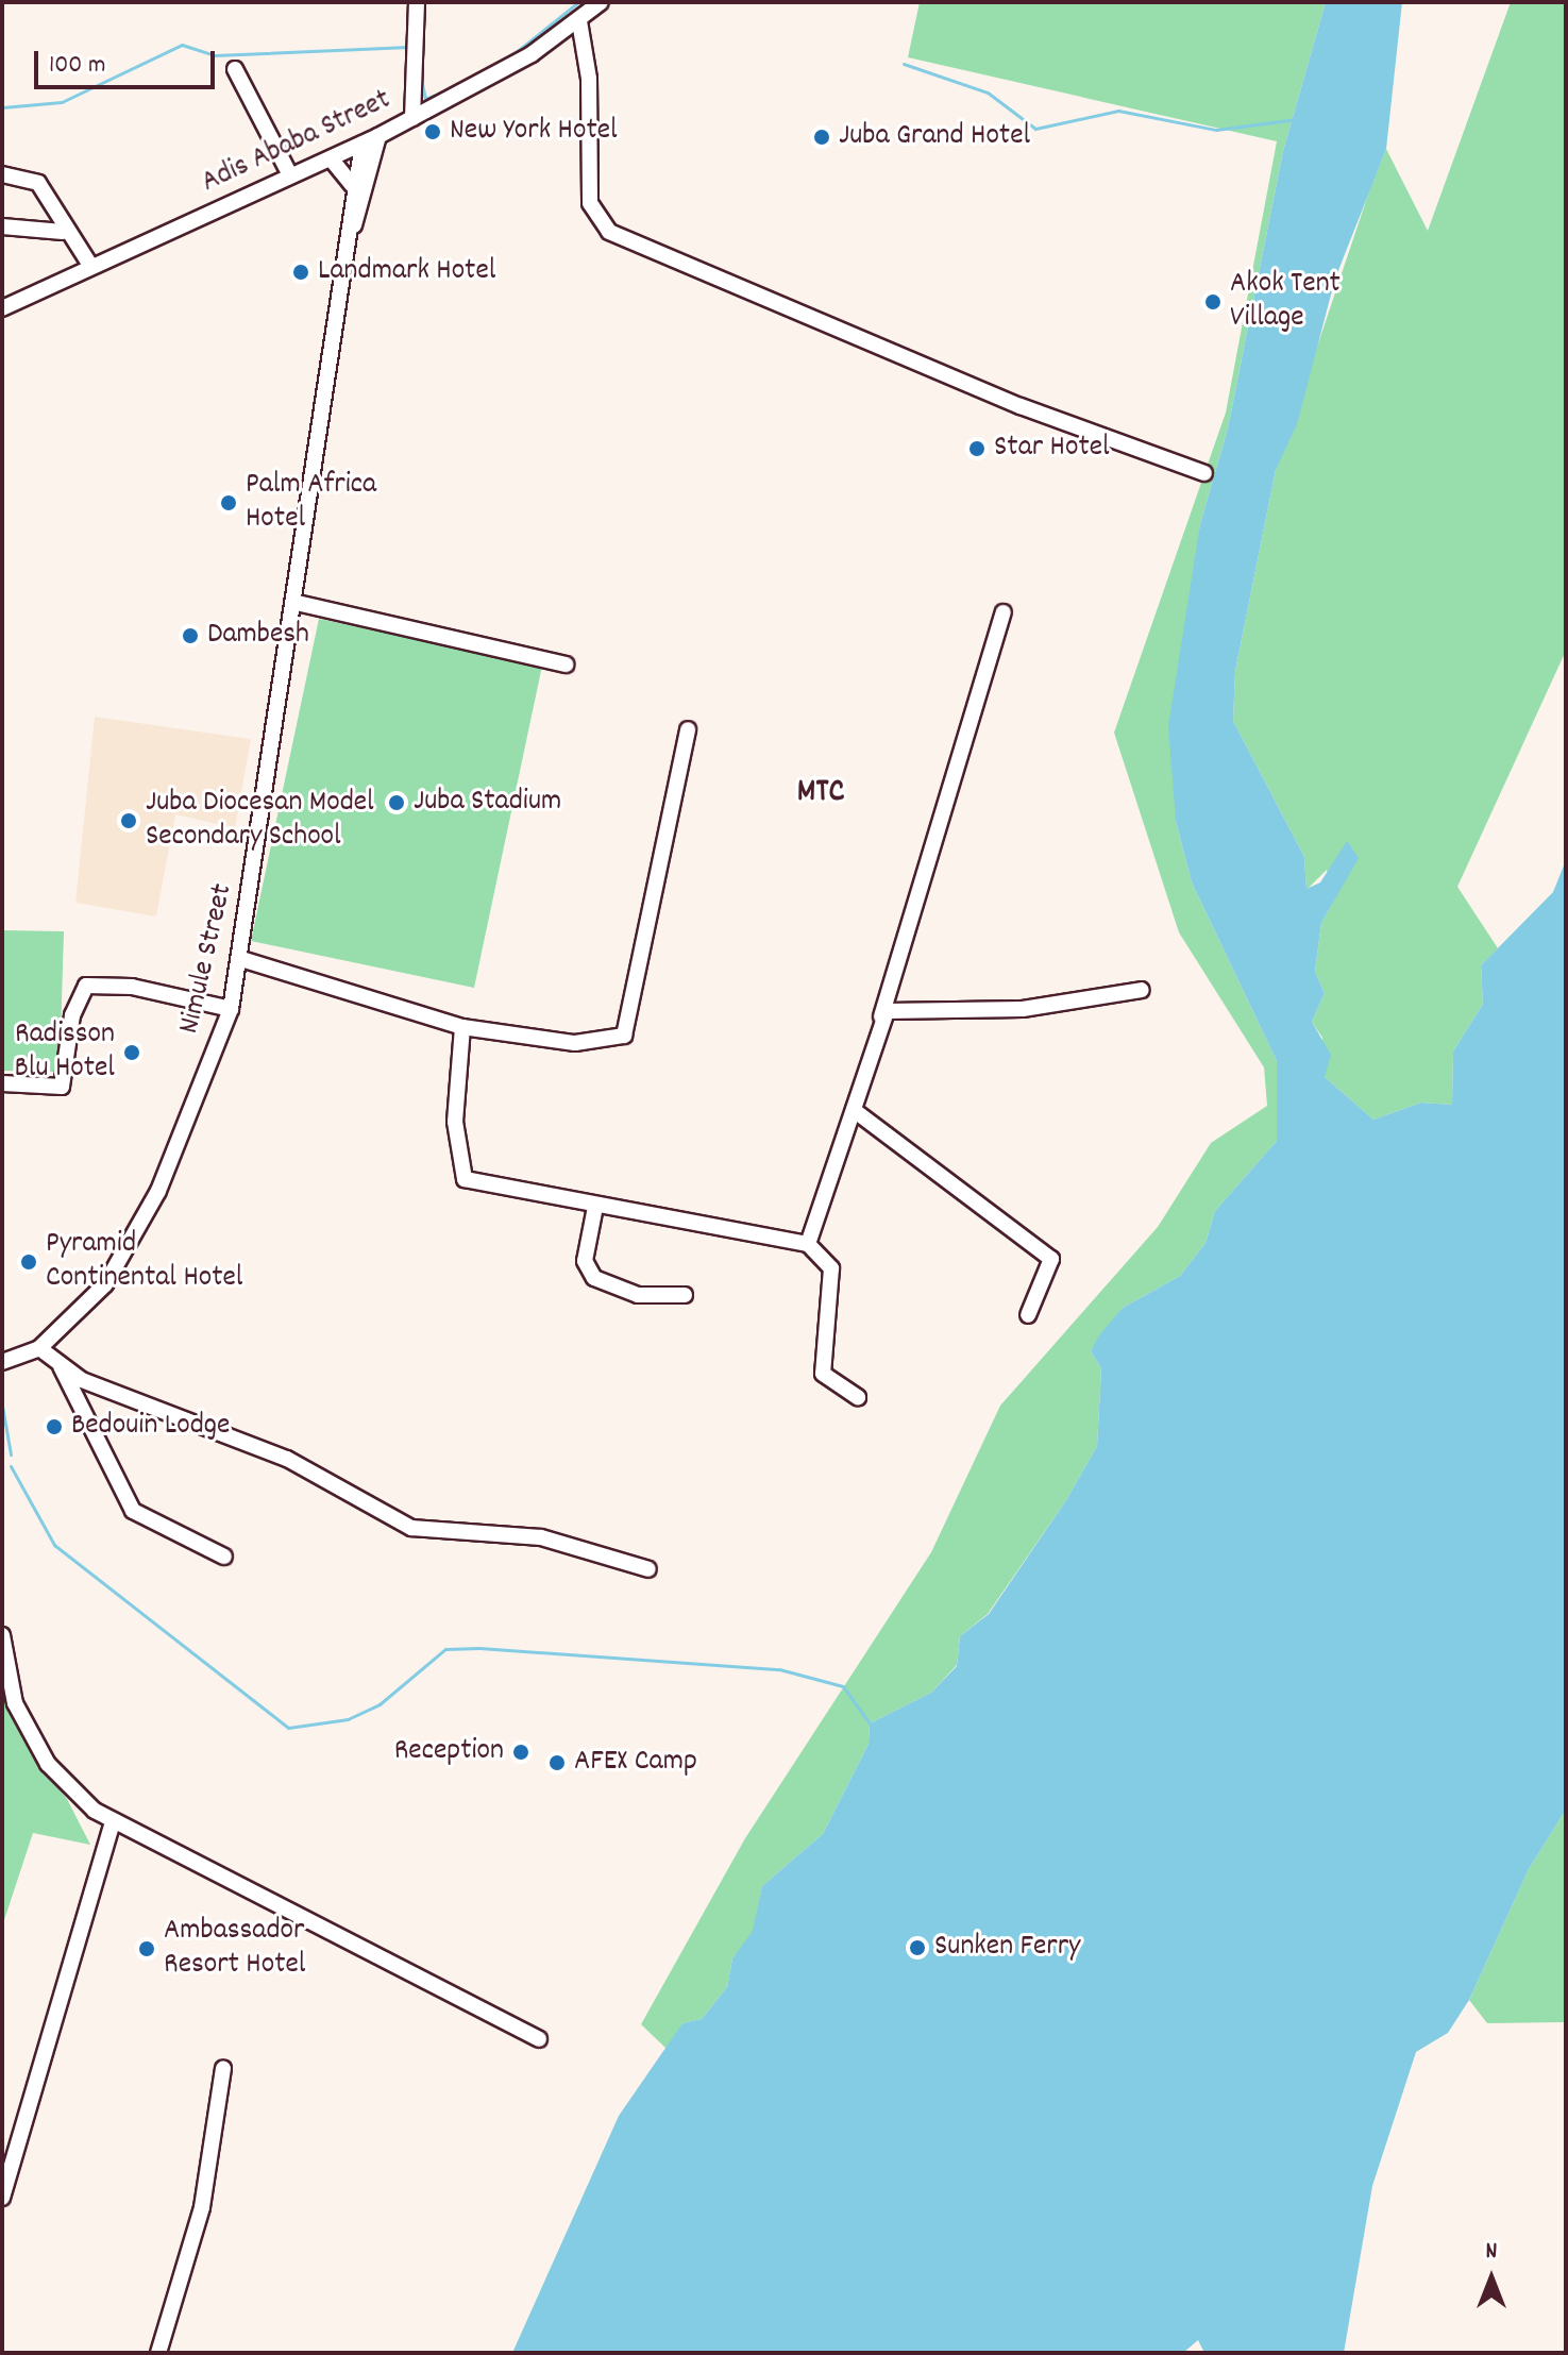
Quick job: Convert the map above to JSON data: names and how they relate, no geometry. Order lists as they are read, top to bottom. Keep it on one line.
{"streets":{"street":["Adis Ababa Street","Nimule Street"]},"crossings":[["Adis Ababa Street","Nimule Street"]],"districts":["MTC"],"places":["New York Hotel","Juba Grand Hotel","Landmark Hotel","Akok Tent Village","Star Hotel","Palm Africa Hotel","Dambesh","Juba Stadium","Juba Diocesan Model Secondary School","Radisson Blu Hotel","Pyramid Continental Hotel","Bedouin Lodge","Reception","AFEX Camp","Sunken Ferry","Ambassador Resort Hotel"],"scale_bar":"100 m","north":"top"}
